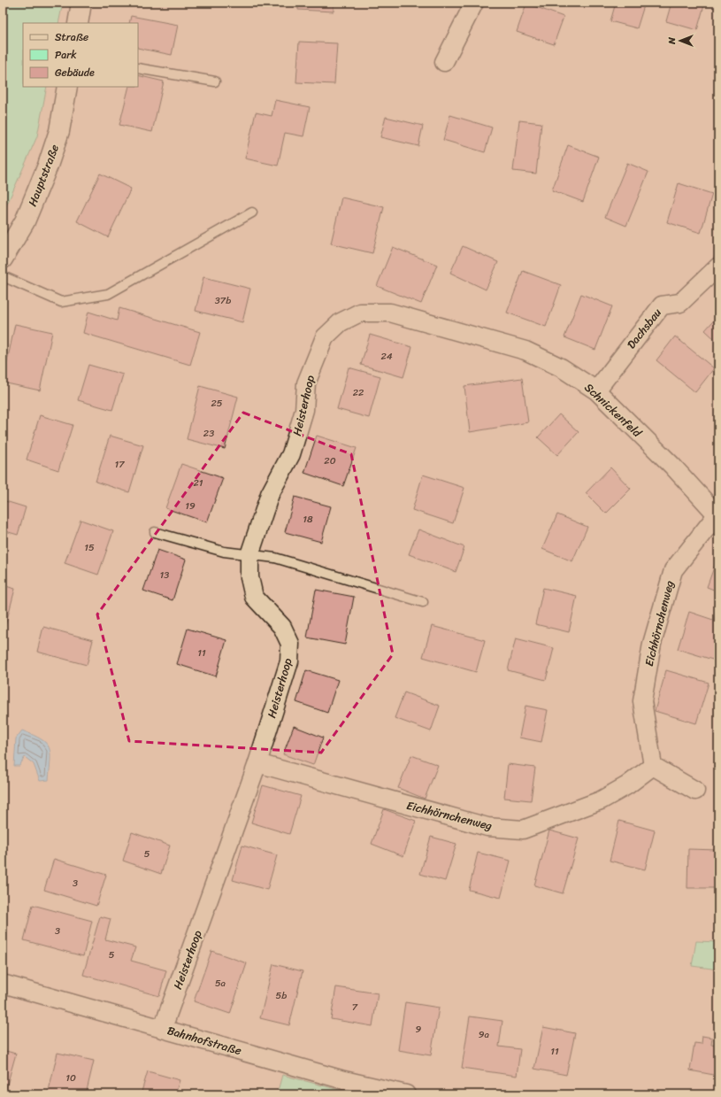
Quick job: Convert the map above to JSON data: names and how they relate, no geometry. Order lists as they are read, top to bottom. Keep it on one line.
{"streets":{"main road":["Hauptstraße"],"street":["Dachsbau","Heisterhoop","Schnickenfeld","Eichhörnchenweg","Bahnhofstraße"]},"crossings":[["Dachsbau","Schnickenfeld"],["Heisterhoop","Schnickenfeld"],["Heisterhoop","Eichhörnchenweg"],["Heisterhoop","Bahnhofstraße"],["Schnickenfeld","Eichhörnchenweg"]],"house_numbers":["37b","24","22","25","23","20","17","21","19","18","15","13","11","5","3","3","5","5a","5b","7","9","9a","11","10"],"legend":["Straße","Park","Gebäude"],"north":"left"}
